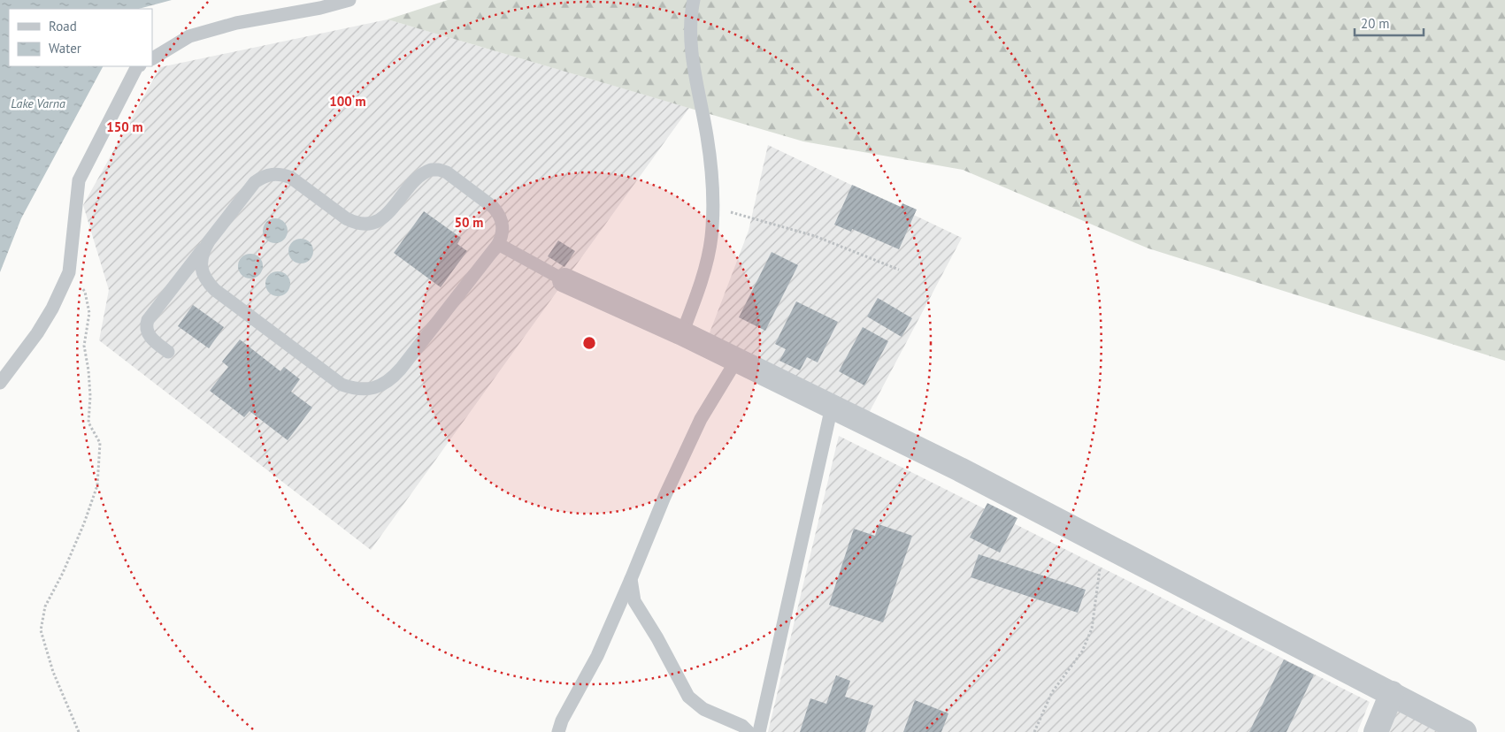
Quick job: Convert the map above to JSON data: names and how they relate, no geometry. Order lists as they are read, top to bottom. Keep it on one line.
{"water":["Lake Varna"],"legend":["Road","Water"],"scale_bar":"20 m","rings":["100 m","150 m","50 m"]}
